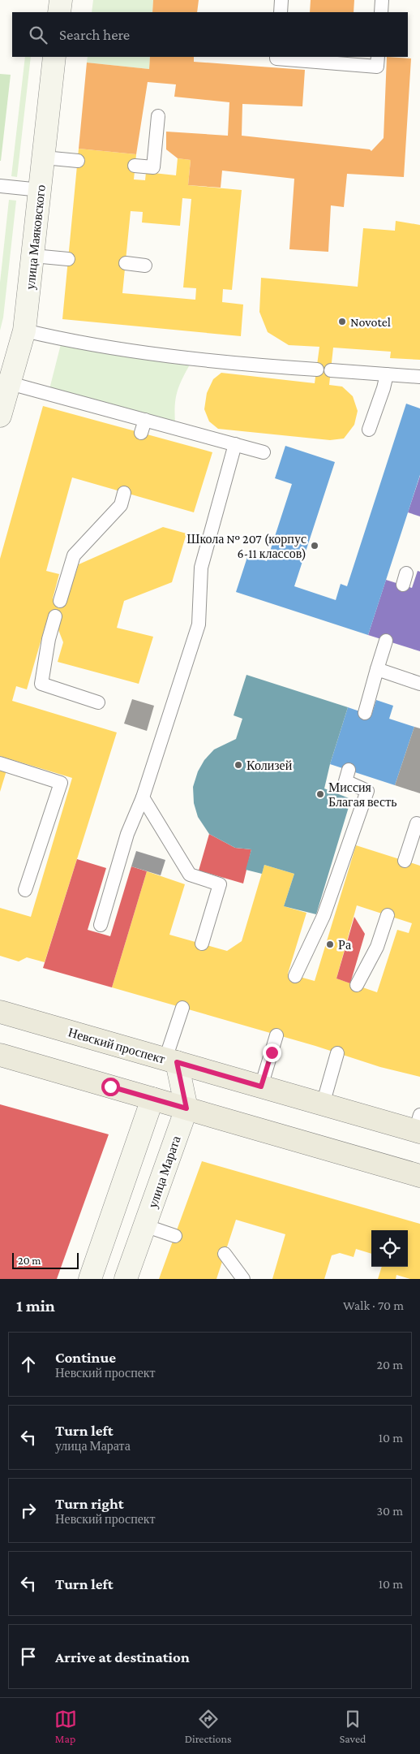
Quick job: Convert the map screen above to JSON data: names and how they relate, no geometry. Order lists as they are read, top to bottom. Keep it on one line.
{"streets":{"main road":["Невский проспект"],"street":["улица Маяковского","улица Марата"]},"places":["Novotel","Школа № 207 (корпус 6-11 классов)","Колизей","Миссия Благая весть","Ра"],"scale_bar":"20 m","page":{"search":"Search here","scale":"20 m","heading":["1 min","Walk · 70 m"],"list":[["Continue","Невский проспект","20 m"],["Turn left","улица Марата","10 m"],["Turn right","Невский проспект","30 m"],["Turn left","10 m"],"Arrive at destination"],"nav":["Map","Directions","Saved"]}}
